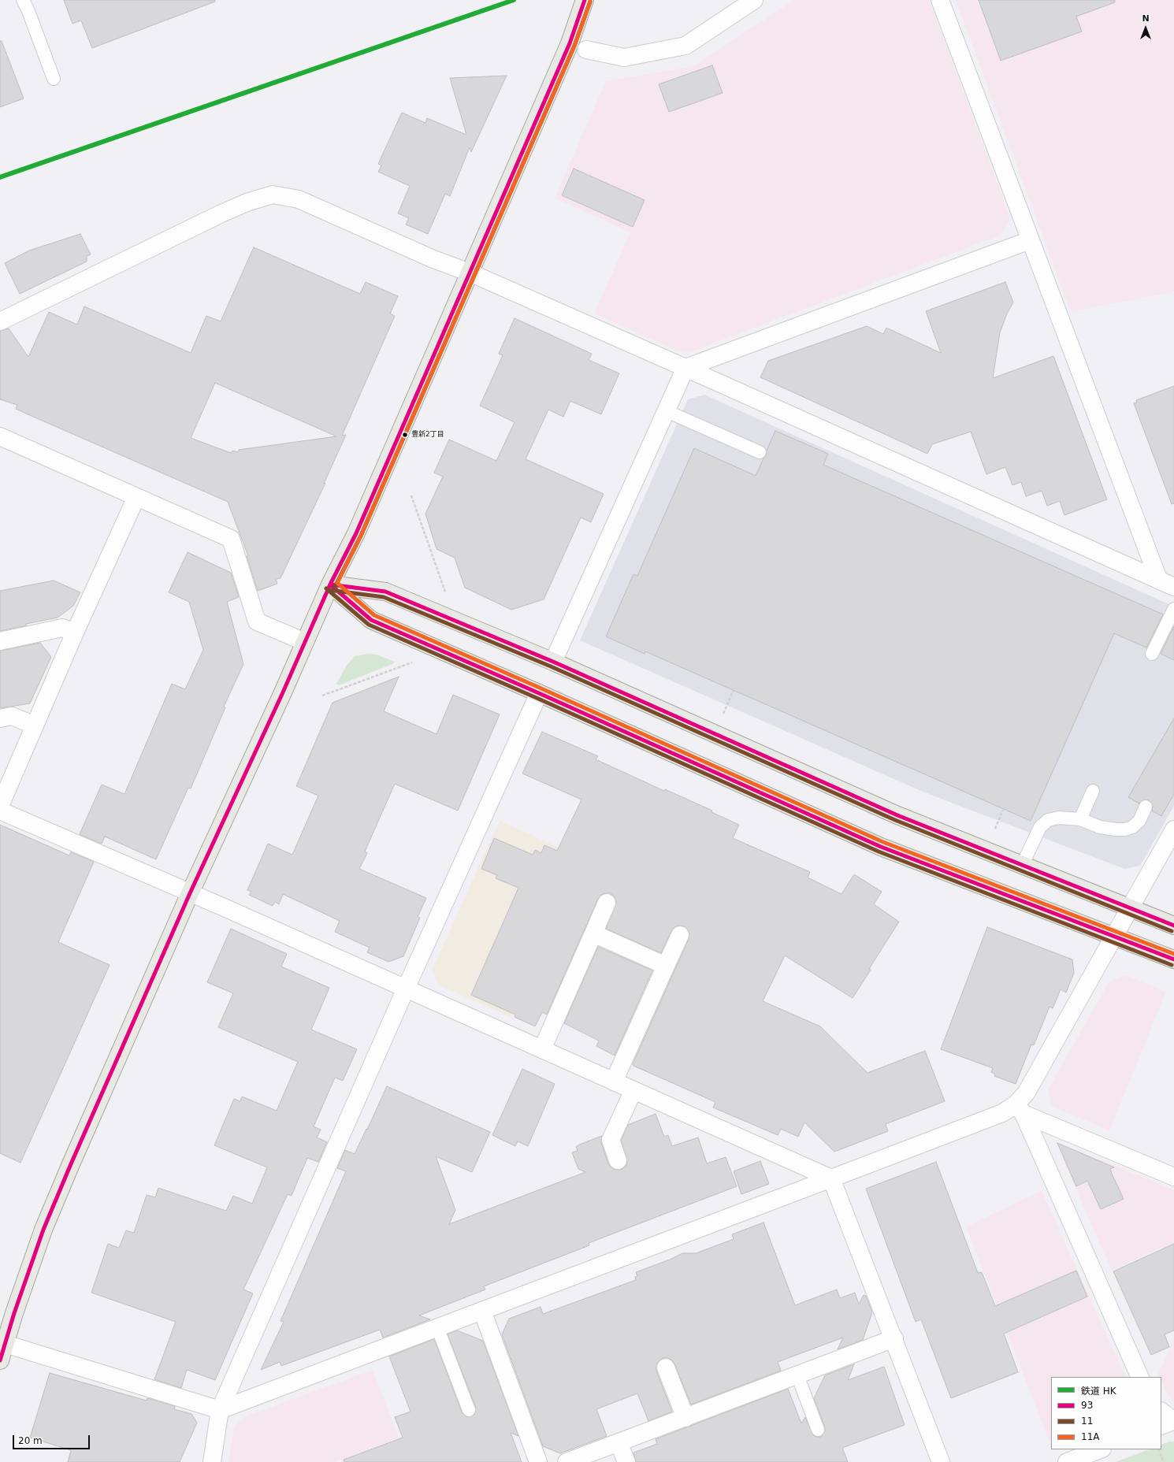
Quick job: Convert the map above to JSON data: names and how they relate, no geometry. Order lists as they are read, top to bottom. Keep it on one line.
{"places":["豊新2丁目"],"lines":["rail line HK","transit line 93","transit line 11","transit line 11A"],"legend":["鉄道 HK","93","11","11A"],"scale_bar":"20 m","north":"top"}
